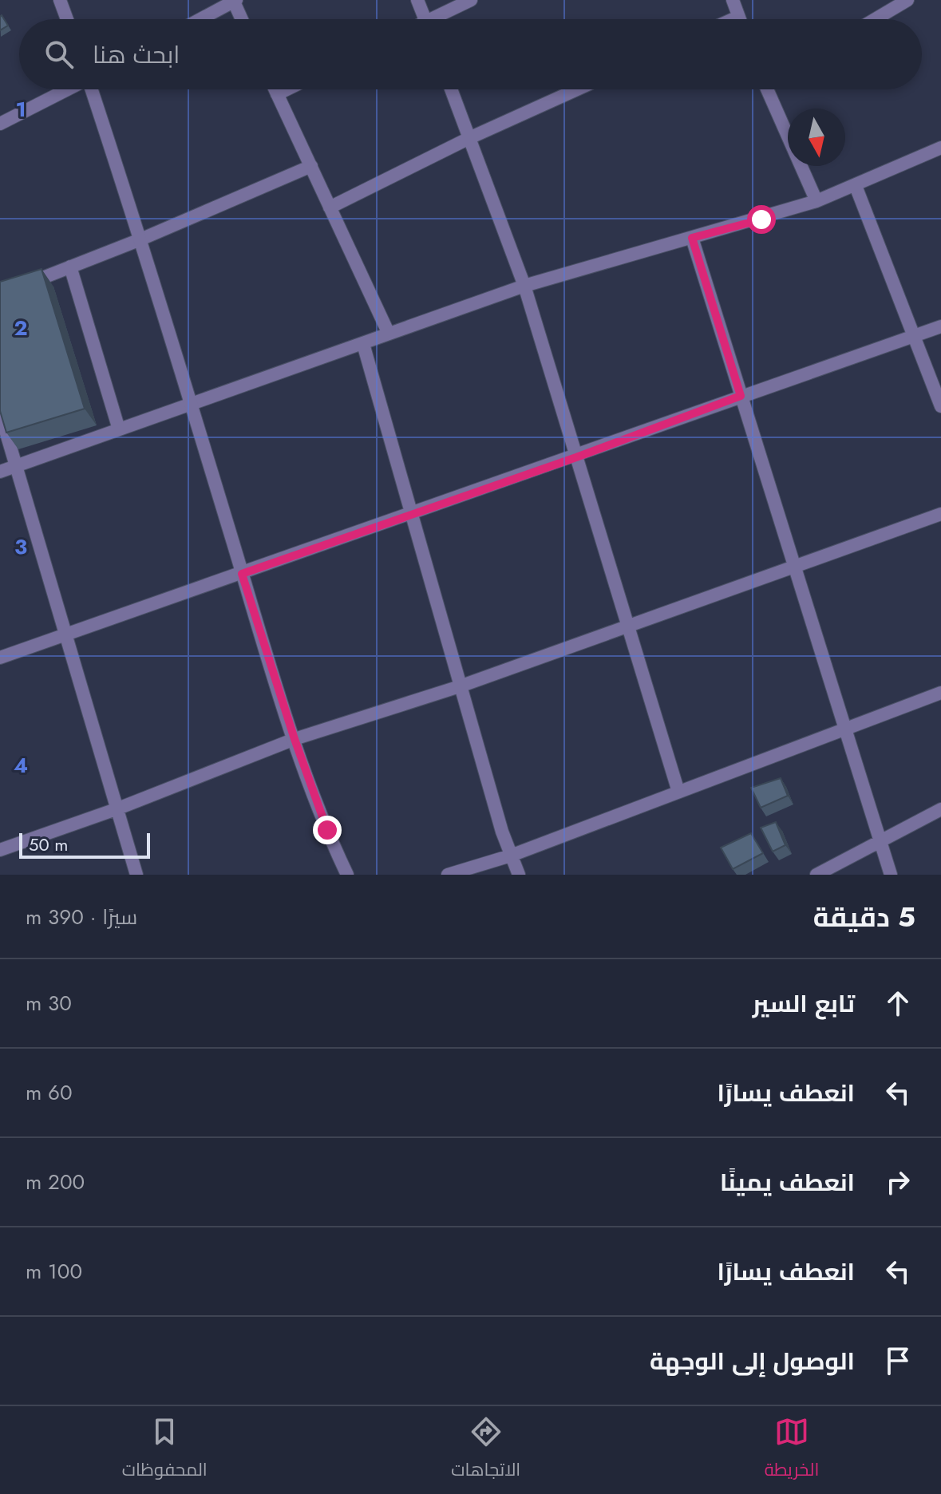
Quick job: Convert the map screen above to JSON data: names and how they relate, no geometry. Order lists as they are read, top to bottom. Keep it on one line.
{"scale_bar":"50 m","north":"bottom","page":{"search":"ابحث هنا","scale":"50 m","heading":["5 دقيقة","سيرًا · 390 m"],"list":[["تابع السير","30 m"],["انعطف يسارًا","60 m"],["انعطف يمينًا","200 m"],["انعطف يسارًا","100 m"],"الوصول إلى الوجهة"],"nav":["الخريطة","الاتجاهات","المحفوظات"]},"grid":{"rows":["1","2","3","4"]}}
